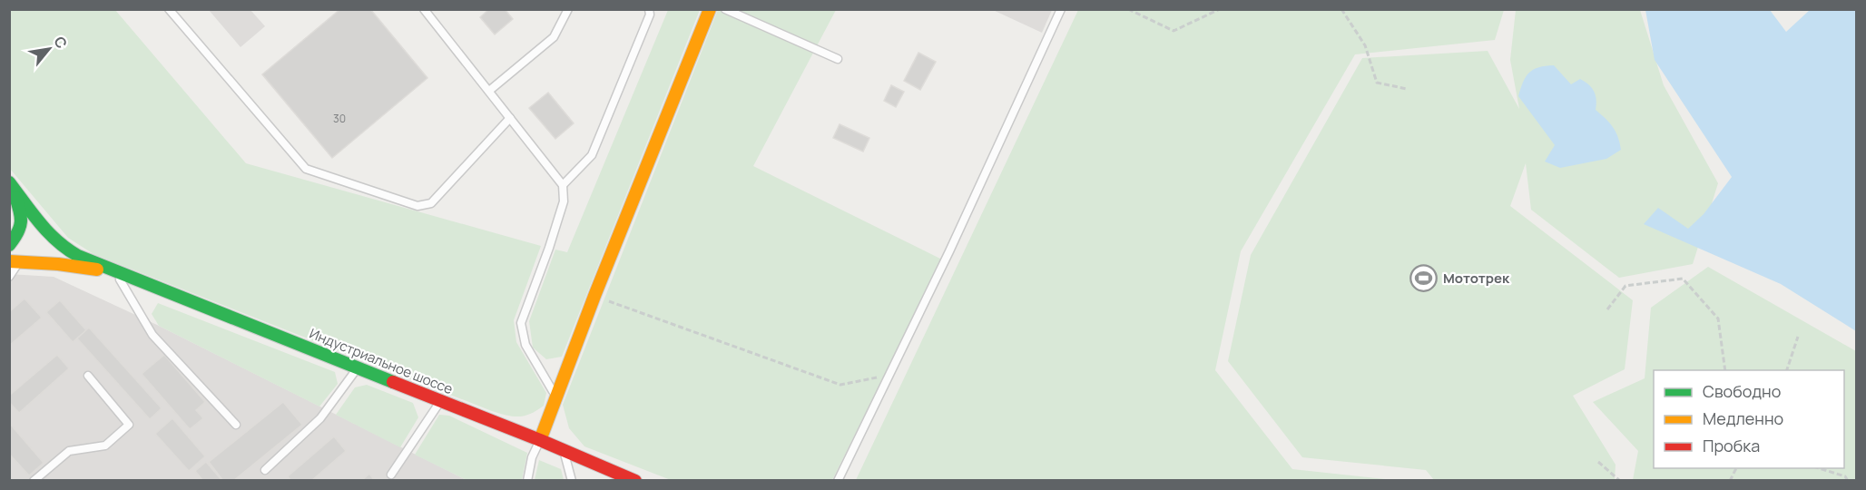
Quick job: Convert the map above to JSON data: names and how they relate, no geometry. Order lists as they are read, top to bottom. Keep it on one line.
{"streets":{"main road":["Индустриальное шоссе"]},"places":{"sports":["Мототрек"]},"house_numbers":["30"],"legend":["Свободно","Медленно","Пробка"],"north":"top right"}
